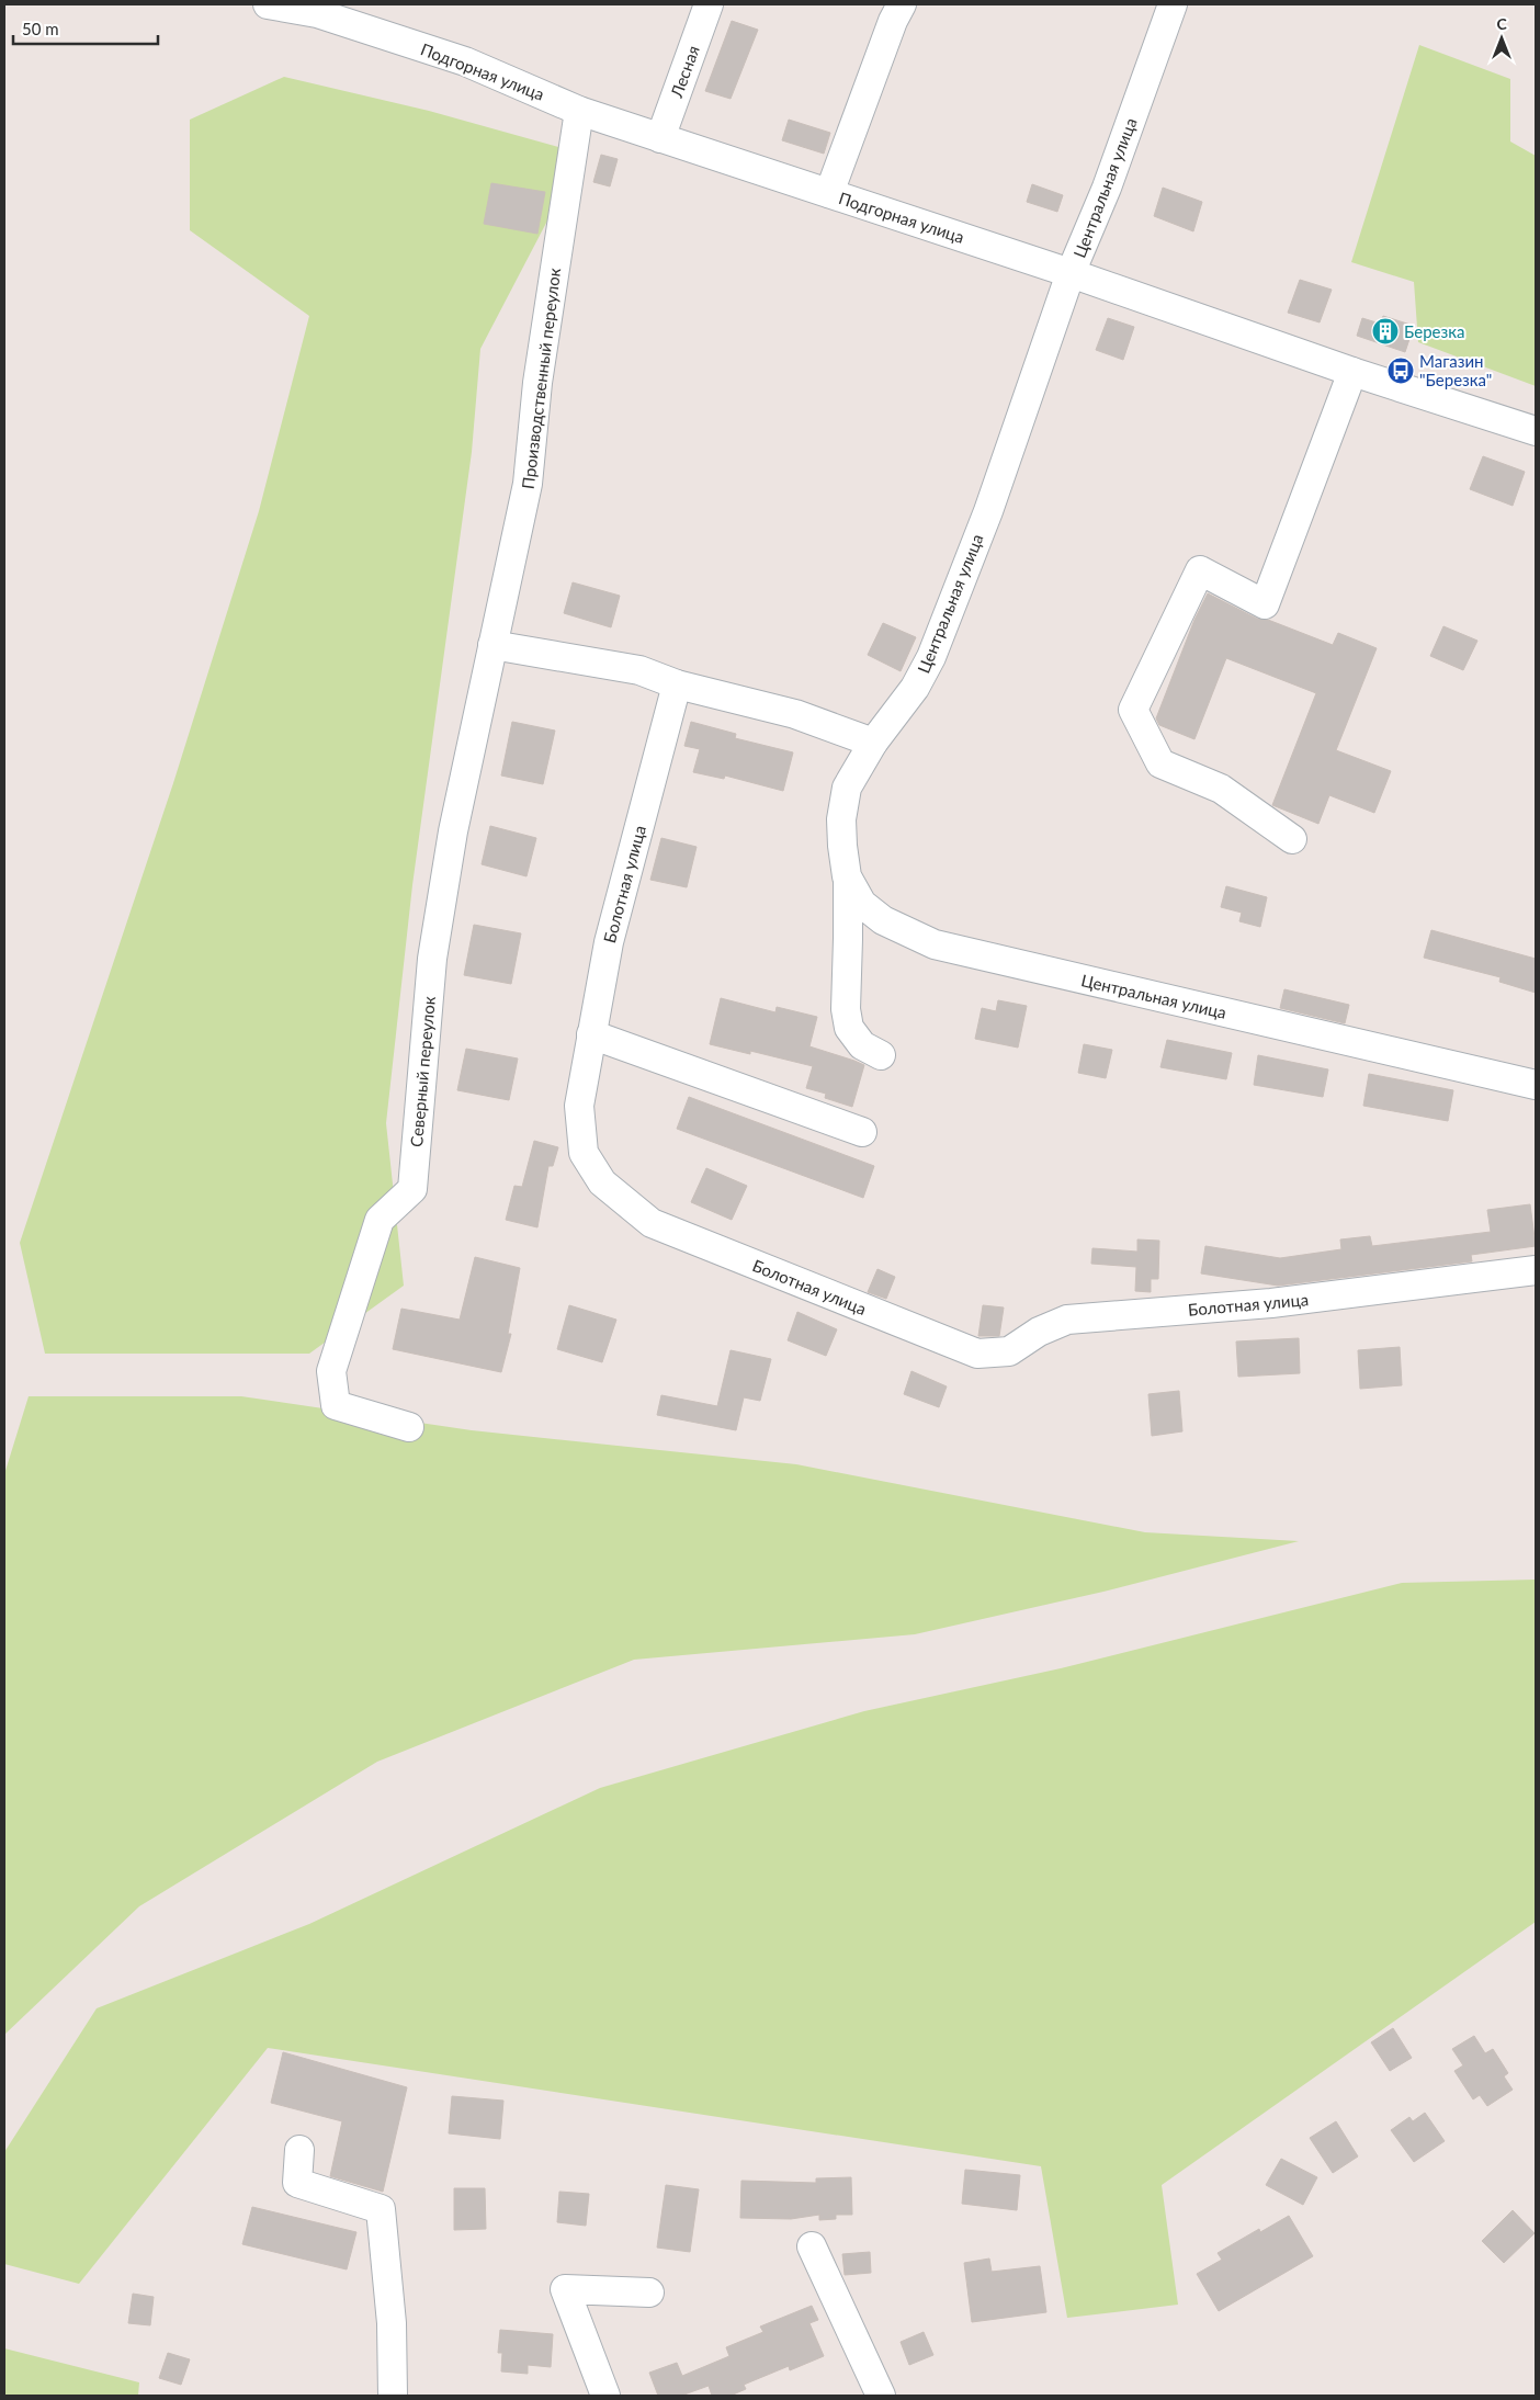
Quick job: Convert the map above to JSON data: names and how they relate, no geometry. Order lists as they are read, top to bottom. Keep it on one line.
{"streets":{"street":["Подгорная улица","Лесная","Центральная улица","Производственный переулок","Болотная улица","Северный переулок"]},"crossings":[["Подгорная улица","Лесная"],["Подгорная улица","Центральная улица"],["Подгорная улица","Производственный переулок"],["Производственный переулок","Северный переулок"]],"places":{"building":["Березка"],"bus stop":["Магазин \"Березка\""]},"scale_bar":"50 m","north":"top"}
